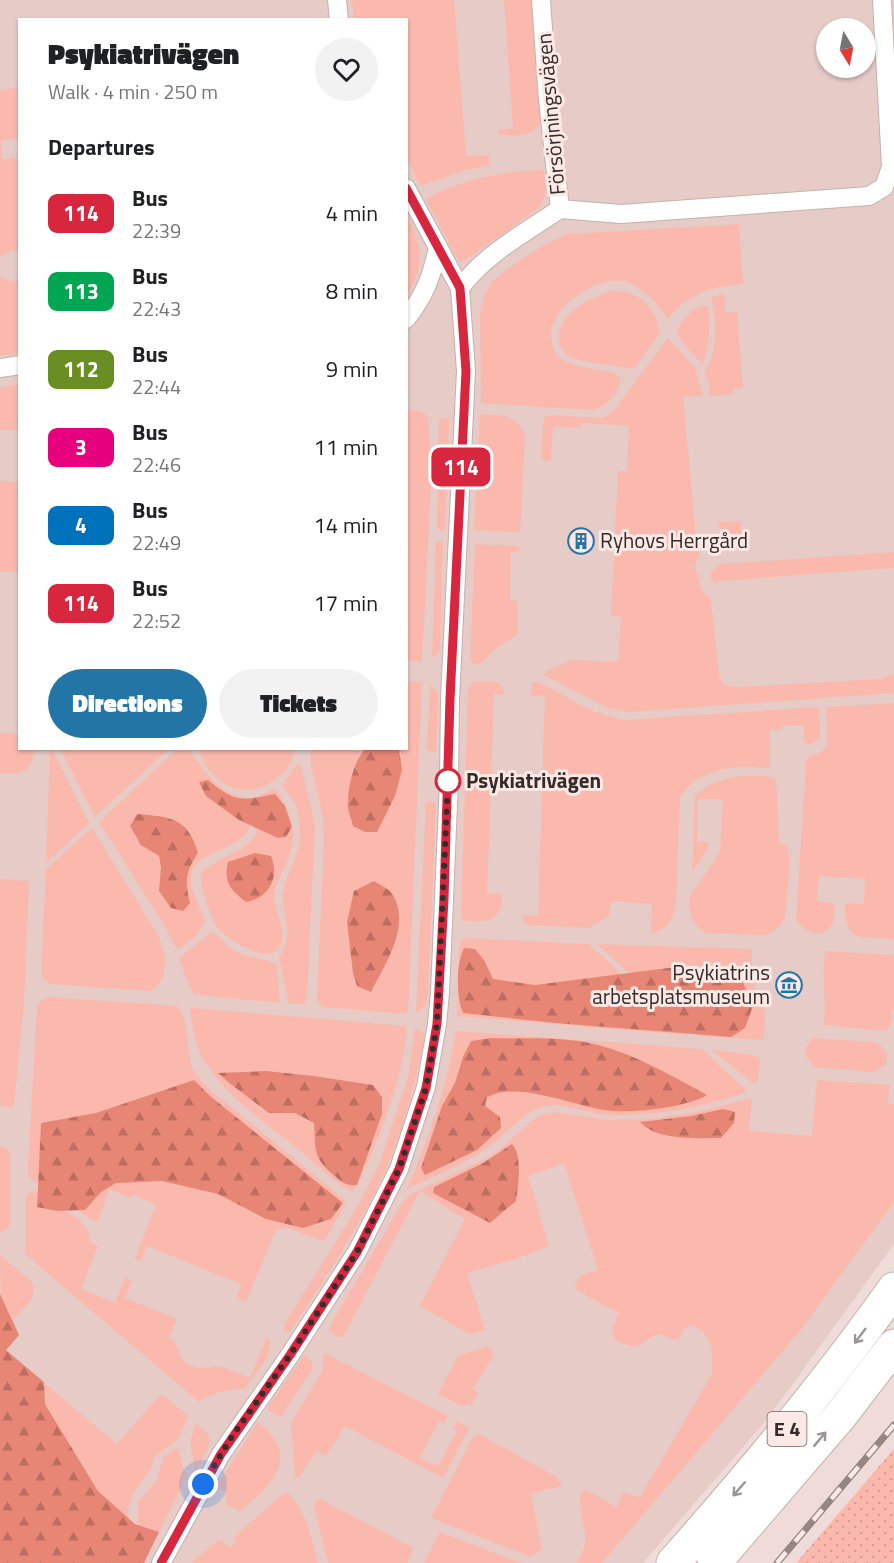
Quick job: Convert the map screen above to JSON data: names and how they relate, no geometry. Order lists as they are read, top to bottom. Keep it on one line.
{"streets":{"highway":["E 4"],"street":["Försörjningsvägen"]},"places":{"building":["Ryhovs Herrgård"],"other":["Psykiatrivägen"],"museum":["Psykiatrins arbetsplatsmuseum"]},"lines":["bus line 114"],"north":"bottom","page":{"on_map":"114","heading":[["Psykiatrivägen","Walk · 4 min · 250 m"],"Departures"],"list":[{"mark":"114","name":"Bus","note":"22:39","value":"4 min"},{"mark":"113","name":"Bus","note":"22:43","value":"8 min"},{"mark":"112","name":"Bus","note":"22:44","value":"9 min"},{"mark":"3","name":"Bus","note":"22:46","value":"11 min"},{"mark":"4","name":"Bus","note":"22:49","value":"14 min"},{"mark":"114","name":"Bus","note":"22:52","value":"17 min"}],"buttons":["Directions","Tickets"]}}
